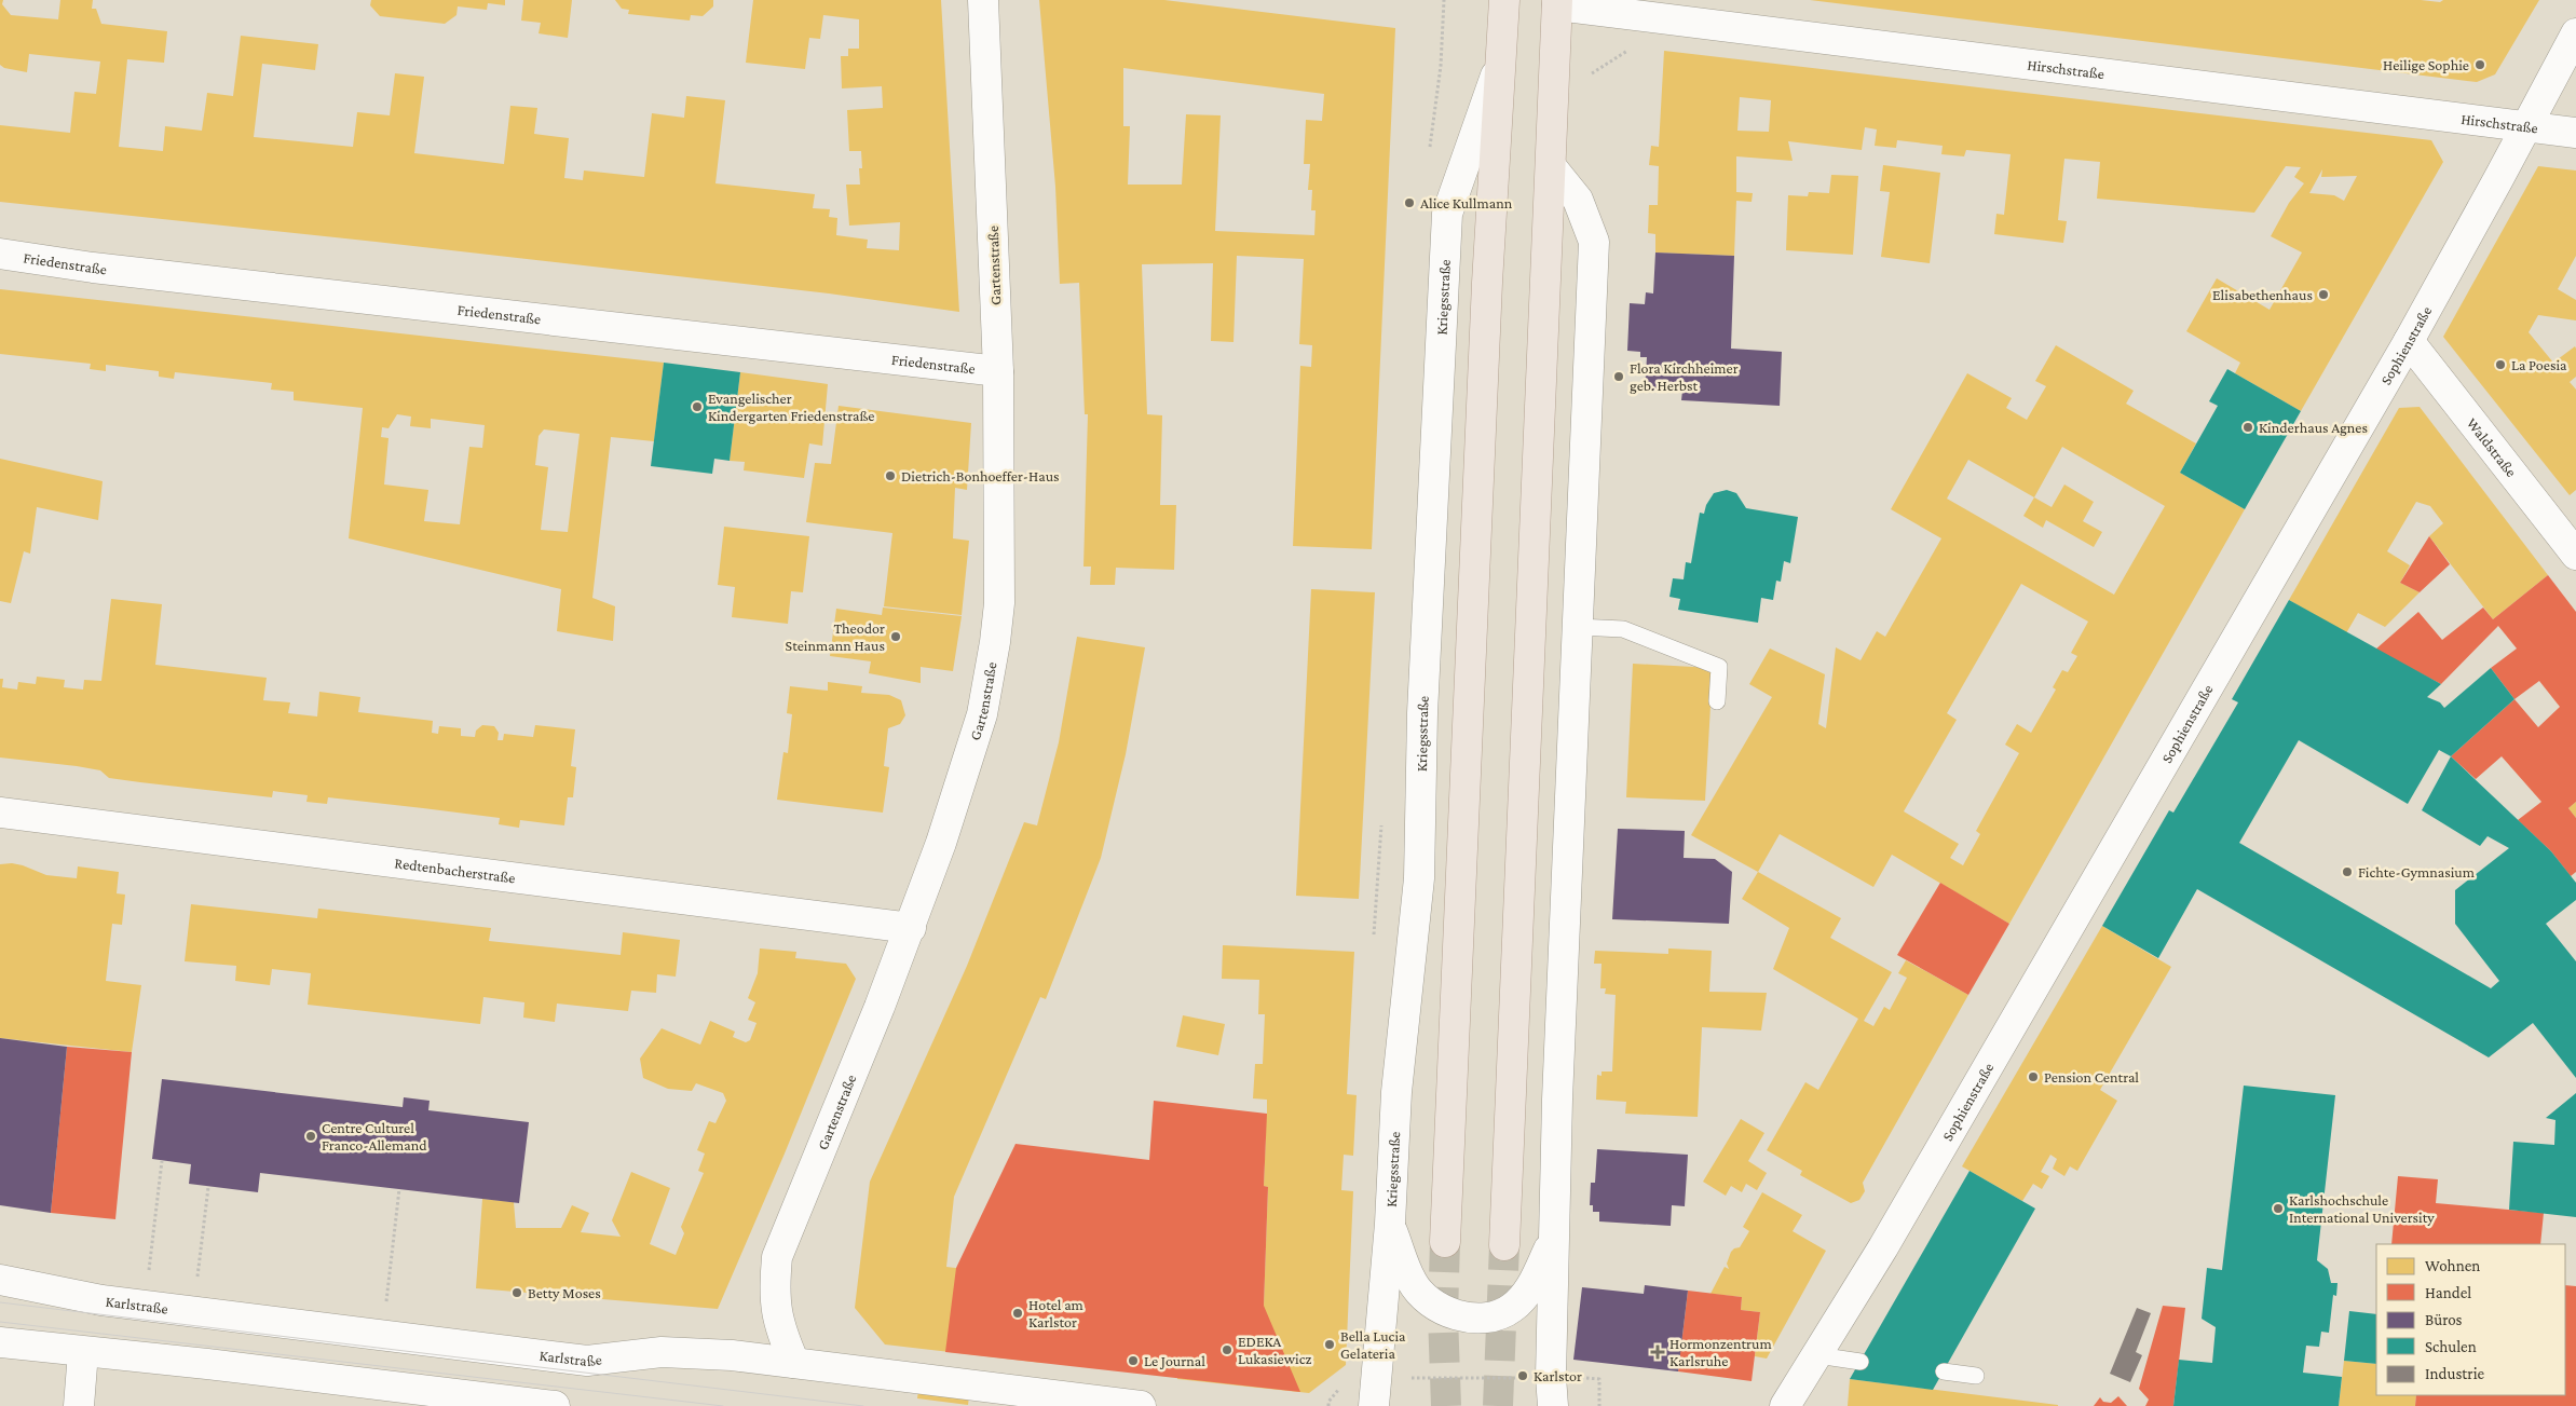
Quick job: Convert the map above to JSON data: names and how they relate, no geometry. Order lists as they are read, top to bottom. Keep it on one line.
{"streets":{"street":["Hirschstraße","Friedenstraße","Gartenstraße","Kriegsstraße","Sophienstraße","Waldstraße","Redtenbacherstraße","Karlstraße"]},"crossings":[["Hirschstraße","Sophienstraße"],["Friedenstraße","Gartenstraße"],["Gartenstraße","Redtenbacherstraße"],["Gartenstraße","Karlstraße"],["Sophienstraße","Waldstraße"]],"places":{"other":["Heilige Sophie","Alice Kullmann","Elisabethenhaus","La Poesia","Flora Kirchheimer geb. Herbst","Evangelischer Kindergarten Friedenstraße","Kinderhaus Agnes","Dietrich-Bonhoeffer-Haus","Theodor Steinmann Haus","Fichte-Gymnasium","Pension Central","Centre Culturel Franco-Allemand","Karlshochschule International University","Betty Moses","Hotel am Karlstor","Bella Lucia Gelateria","EDEKA Lukasiewicz","Le Journal","Karlstor"],"health":["Hormonzentrum Karlsruhe"]},"legend":["Wohnen","Handel","Büros","Schulen","Industrie"]}
